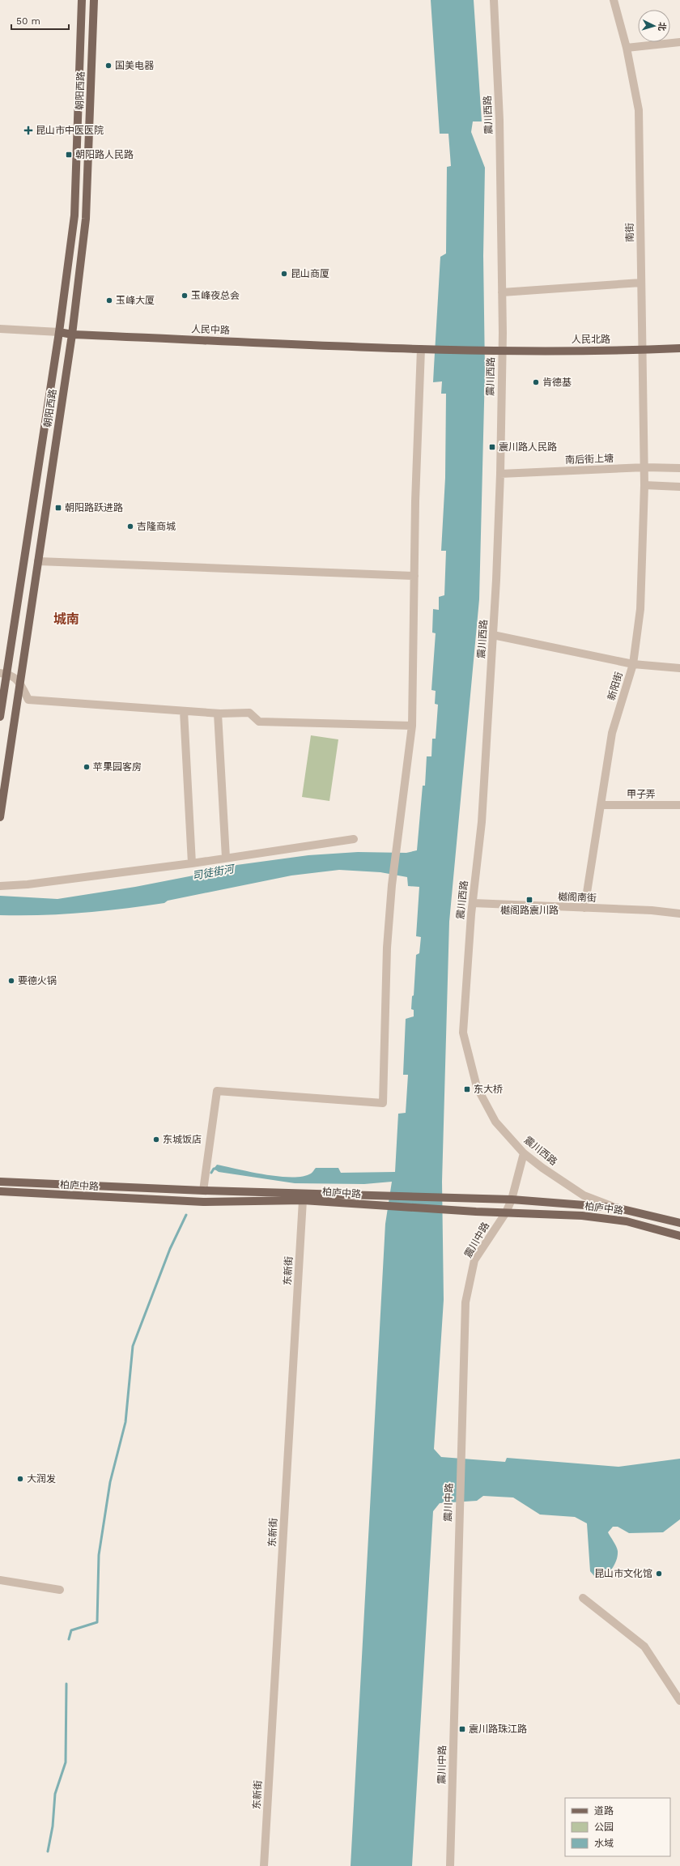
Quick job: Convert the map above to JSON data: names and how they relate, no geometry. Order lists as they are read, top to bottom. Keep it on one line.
{"streets":{"main road":["朝阳西路","人民中路","人民北路","柏庐中路"],"street":["震川西路","南街","南后街上塘","新阳街","甲子弄","樾阁南街","震川中路","东新街"]},"crossings":[["朝阳西路","人民中路"],["震川西路","人民中路"],["震川西路","人民北路"],["震川西路","南后街上塘"],["震川西路","樾阁南街"],["震川西路","柏庐中路"],["震川西路","震川中路"],["南街","人民北路"],["南街","南后街上塘"],["南街","新阳街"],["人民中路","人民北路"],["南后街上塘","新阳街"],["新阳街","甲子弄"],["新阳街","樾阁南街"],["柏庐中路","震川中路"],["柏庐中路","东新街"]],"districts":["城南"],"water":["司徒街河"],"places":{"other":["国美电器","昆山商厦","玉峰夜总会","玉峰大厦","肯德基","吉隆商城","苹果园客房","要德火锅","东城饭店","大润发","昆山市文化馆"],"health":["昆山市中医医院"],"transit":["朝阳路人民路","震川路人民路","朝阳路跃进路","樾阁路震川路","东大桥","震川路珠江路"]},"legend":["道路","公园","水域"],"scale_bar":"50 m","north":"right"}
